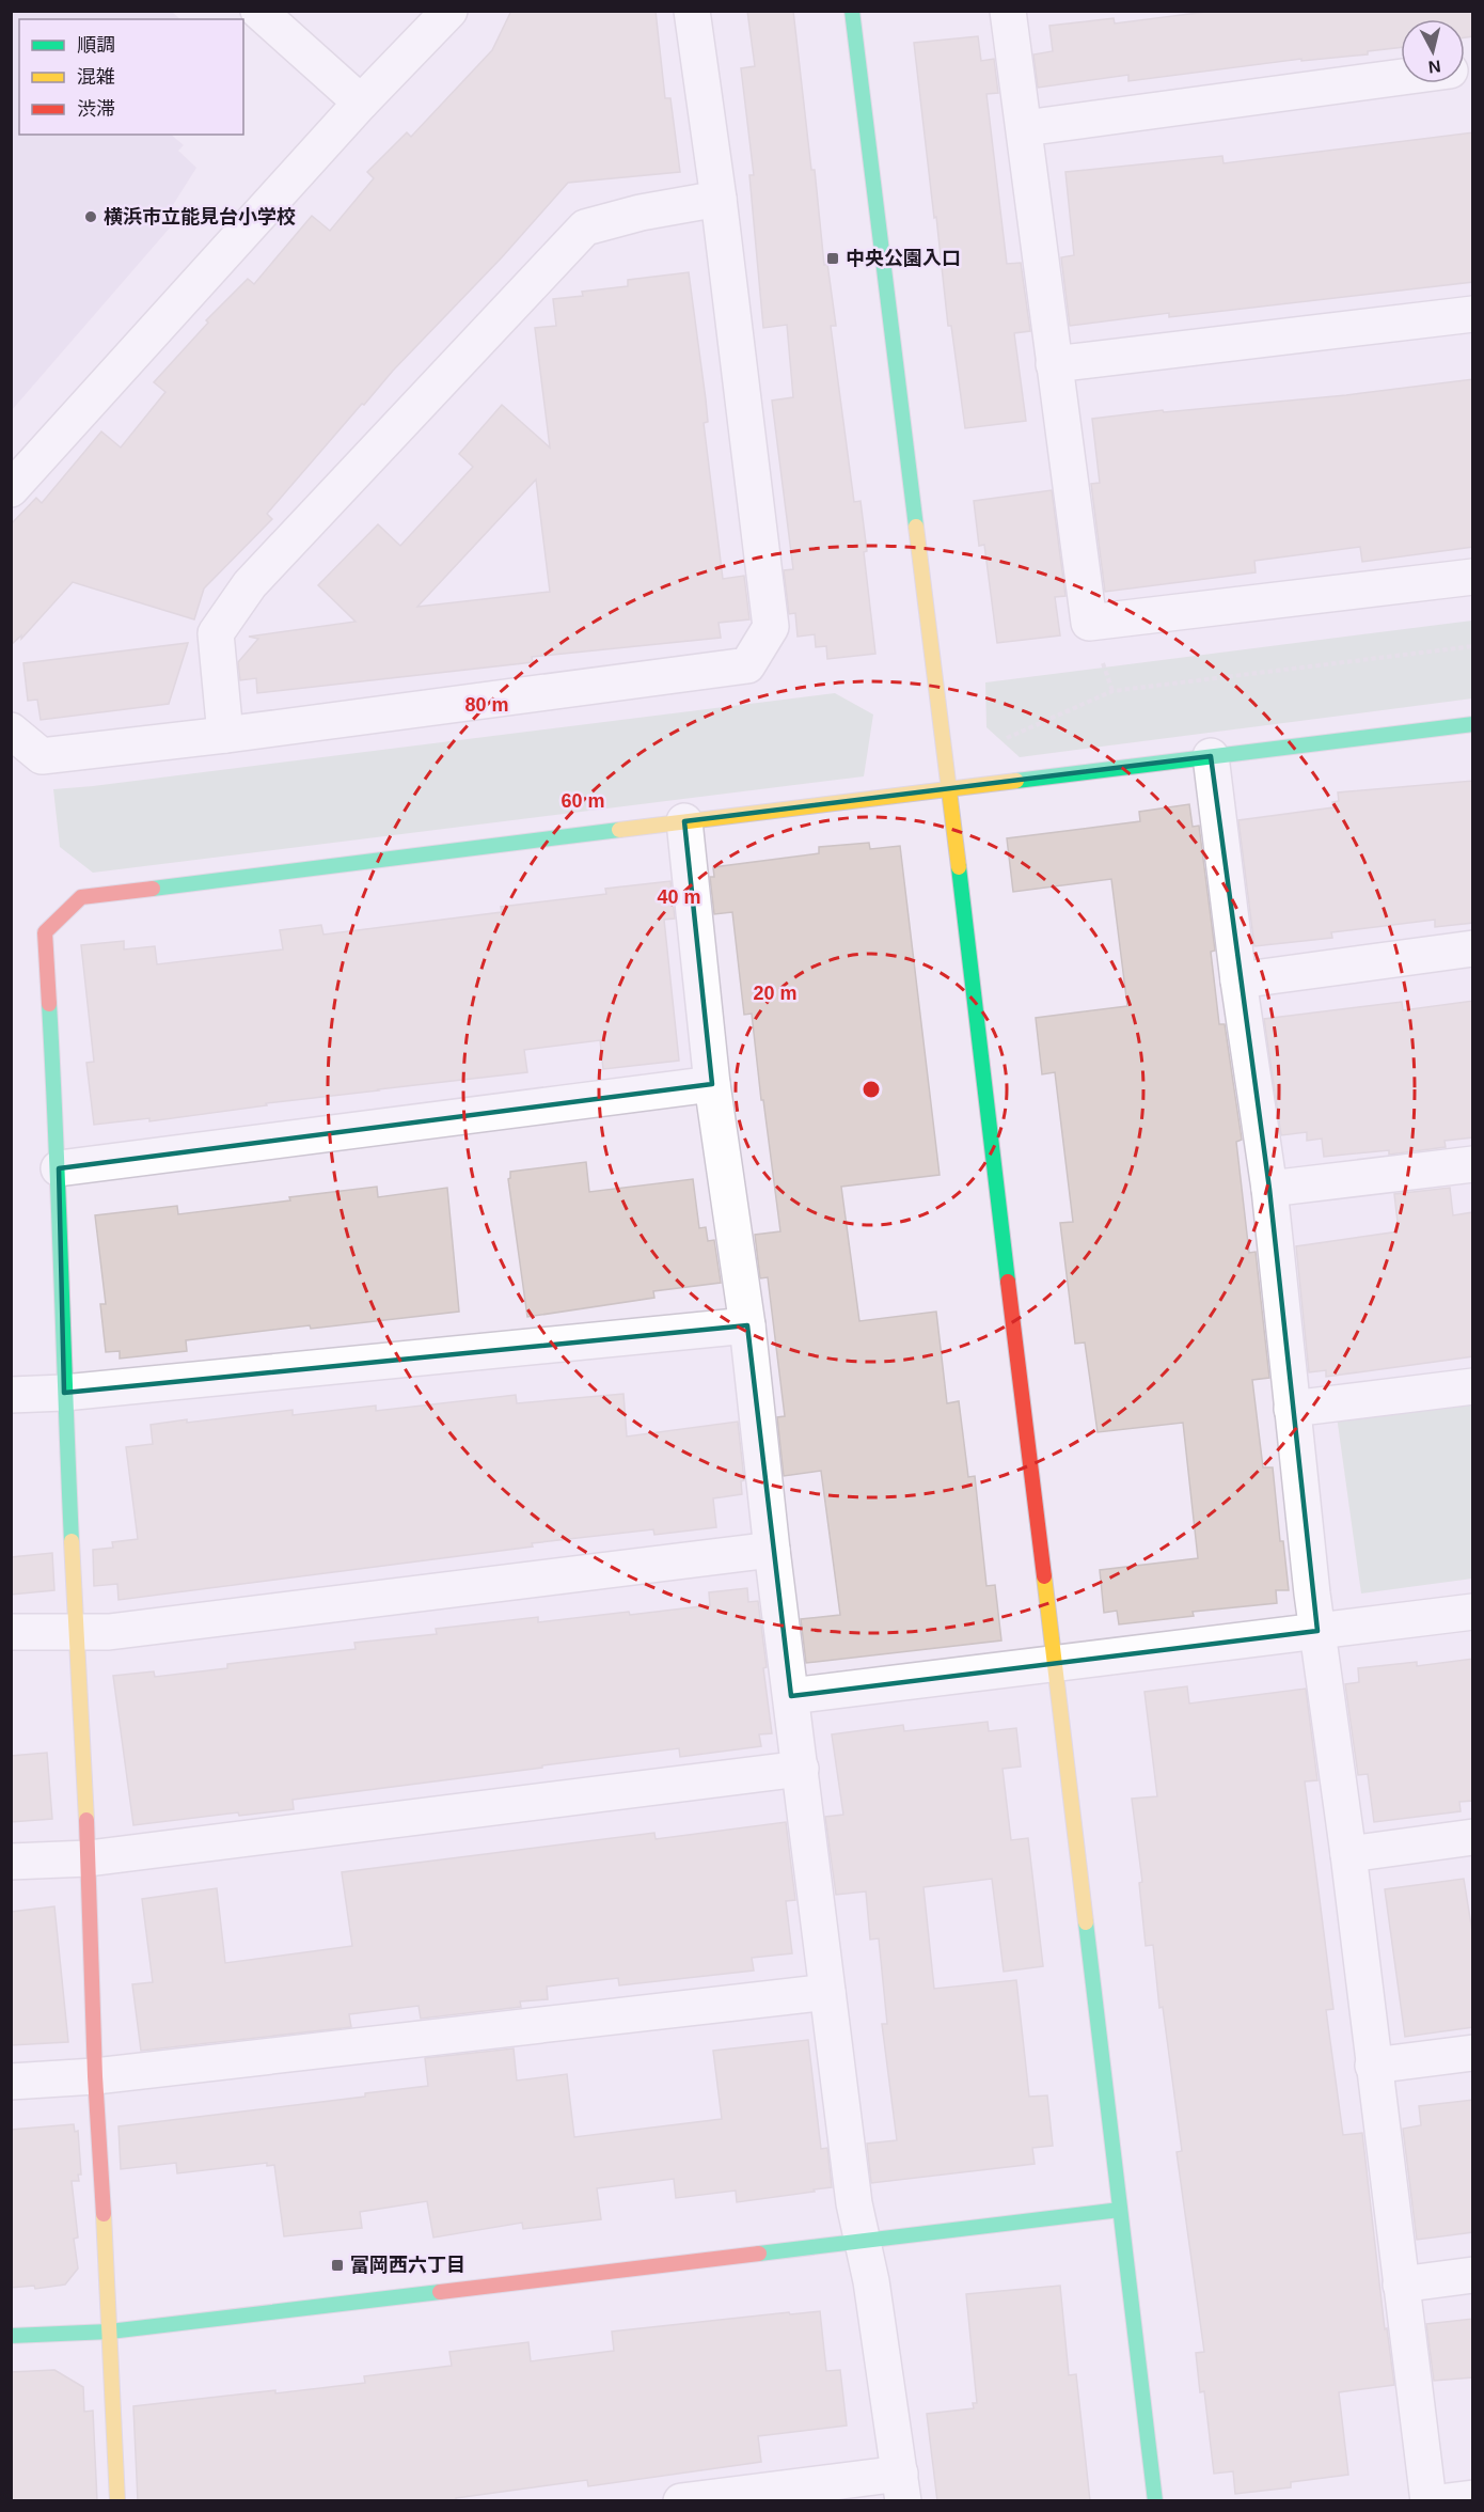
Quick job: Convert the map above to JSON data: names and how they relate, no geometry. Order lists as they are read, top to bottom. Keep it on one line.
{"places":{"other":["横浜市立能見台小学校"],"transit":["中央公園入口","富岡西六丁目"]},"legend":["順調","混雑","渋滞"],"north":"bottom","rings":["80 m","60 m","40 m","20 m"]}
